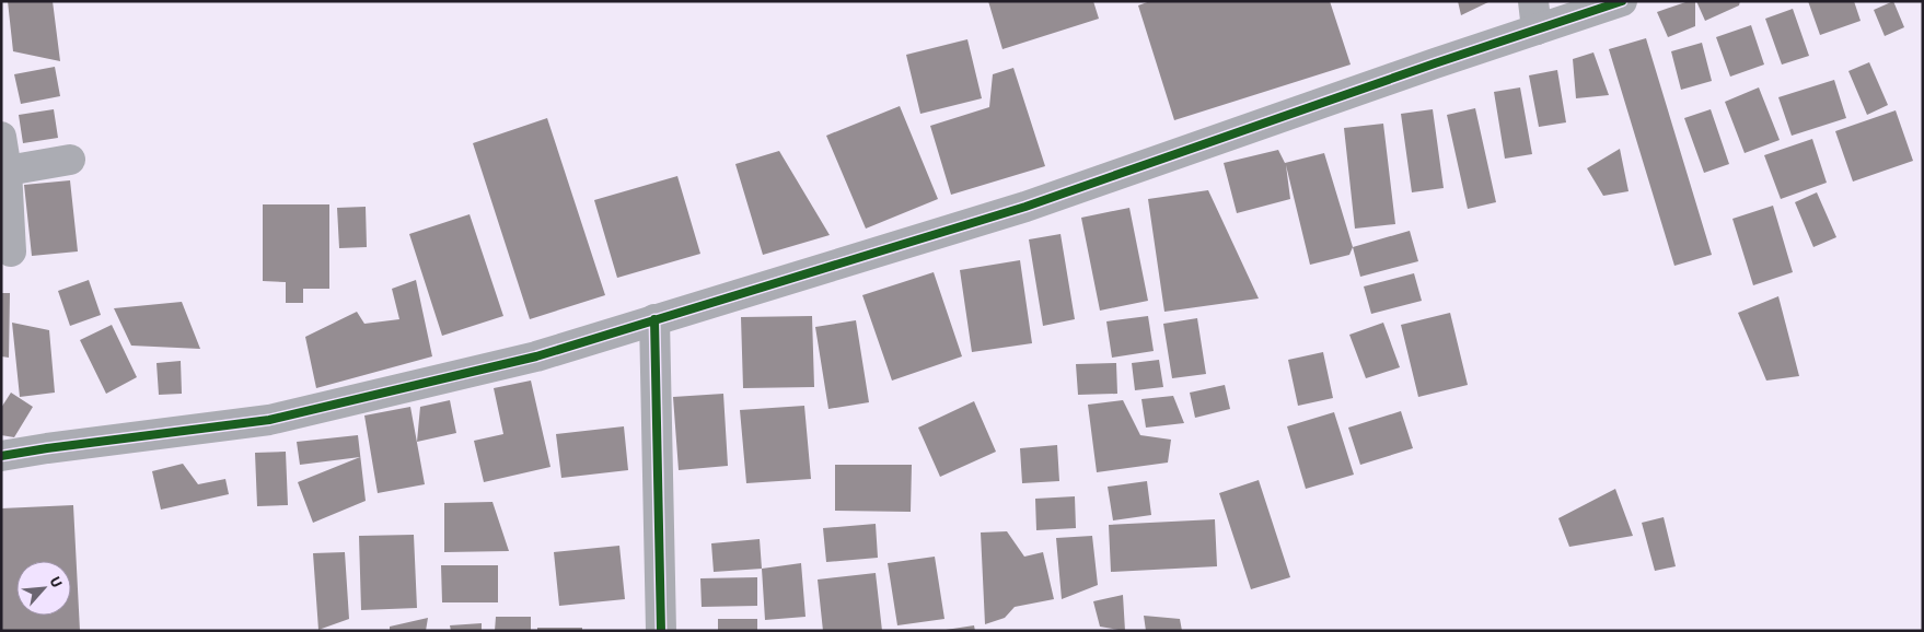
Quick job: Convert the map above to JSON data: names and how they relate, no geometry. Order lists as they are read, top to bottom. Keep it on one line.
{"north":"top right"}
